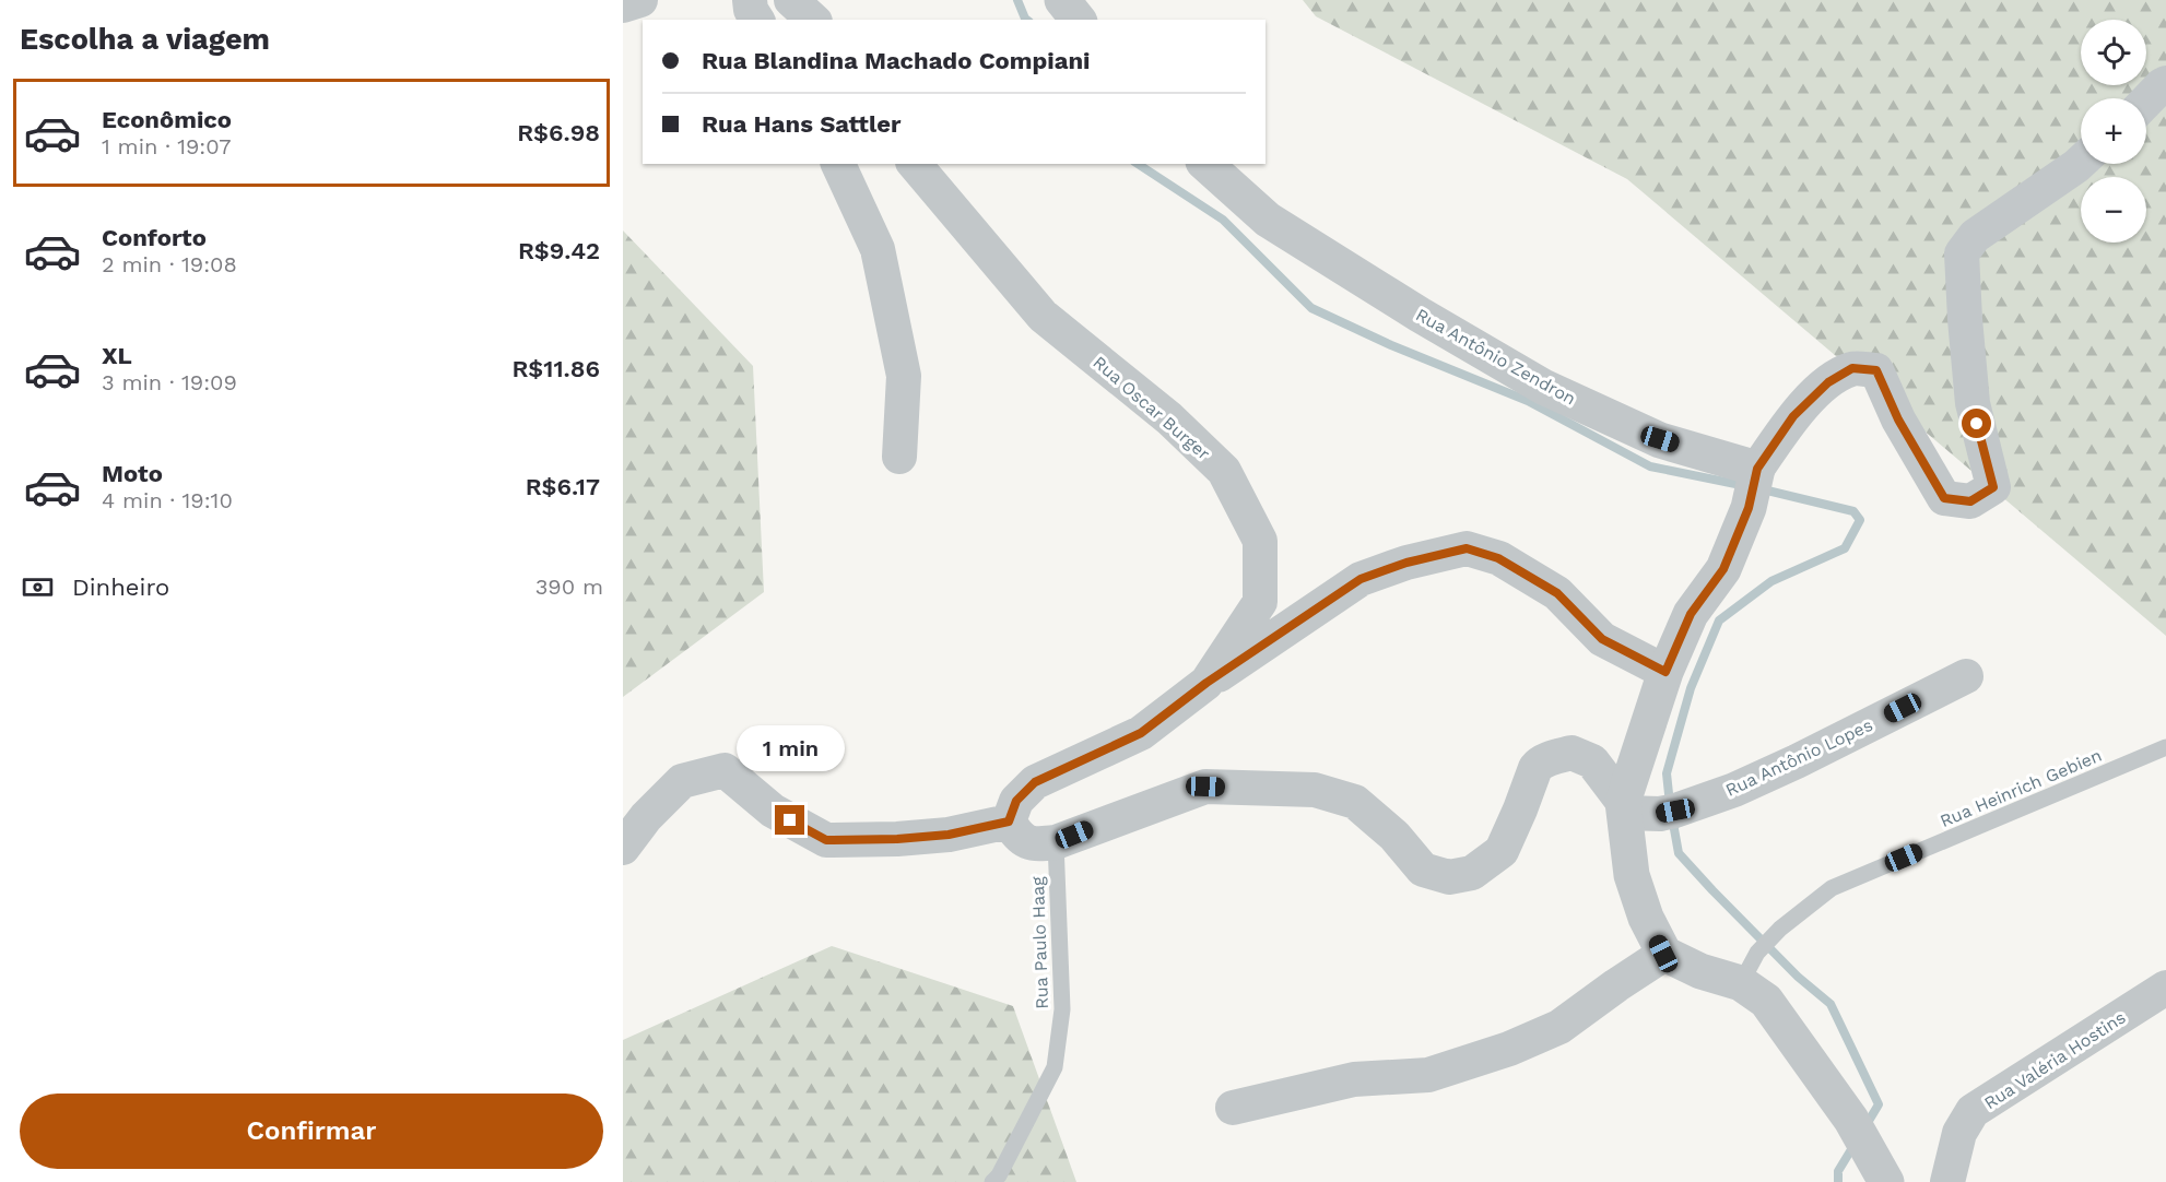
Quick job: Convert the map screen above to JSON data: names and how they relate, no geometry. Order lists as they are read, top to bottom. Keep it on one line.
{"streets":{"street":["Rua Antônio Zendron","Rua Oscar Burger","Rua Antônio Lopes","Rua Valéria Hostins"],"lane":["Rua Heinrich Gebien","Rua Paulo Haag"]},"page":{"heading":"Escolha a viagem","map_buttons":["+","−"],"banner":["Rua Blandina Machado Compiani","Rua Hans Sattler"],"list":[{"name":"Econômico","note":"1 min · 19:07","value":"R$6.98"},{"name":"Conforto","note":"2 min · 19:08","value":"R$9.42"},{"name":"XL","note":"3 min · 19:09","value":"R$11.86"},{"name":"Moto","note":"4 min · 19:10","value":"R$6.17"}],"pay":["Dinheiro","390 m"],"bubble":"1 min","buttons":"Confirmar"}}
